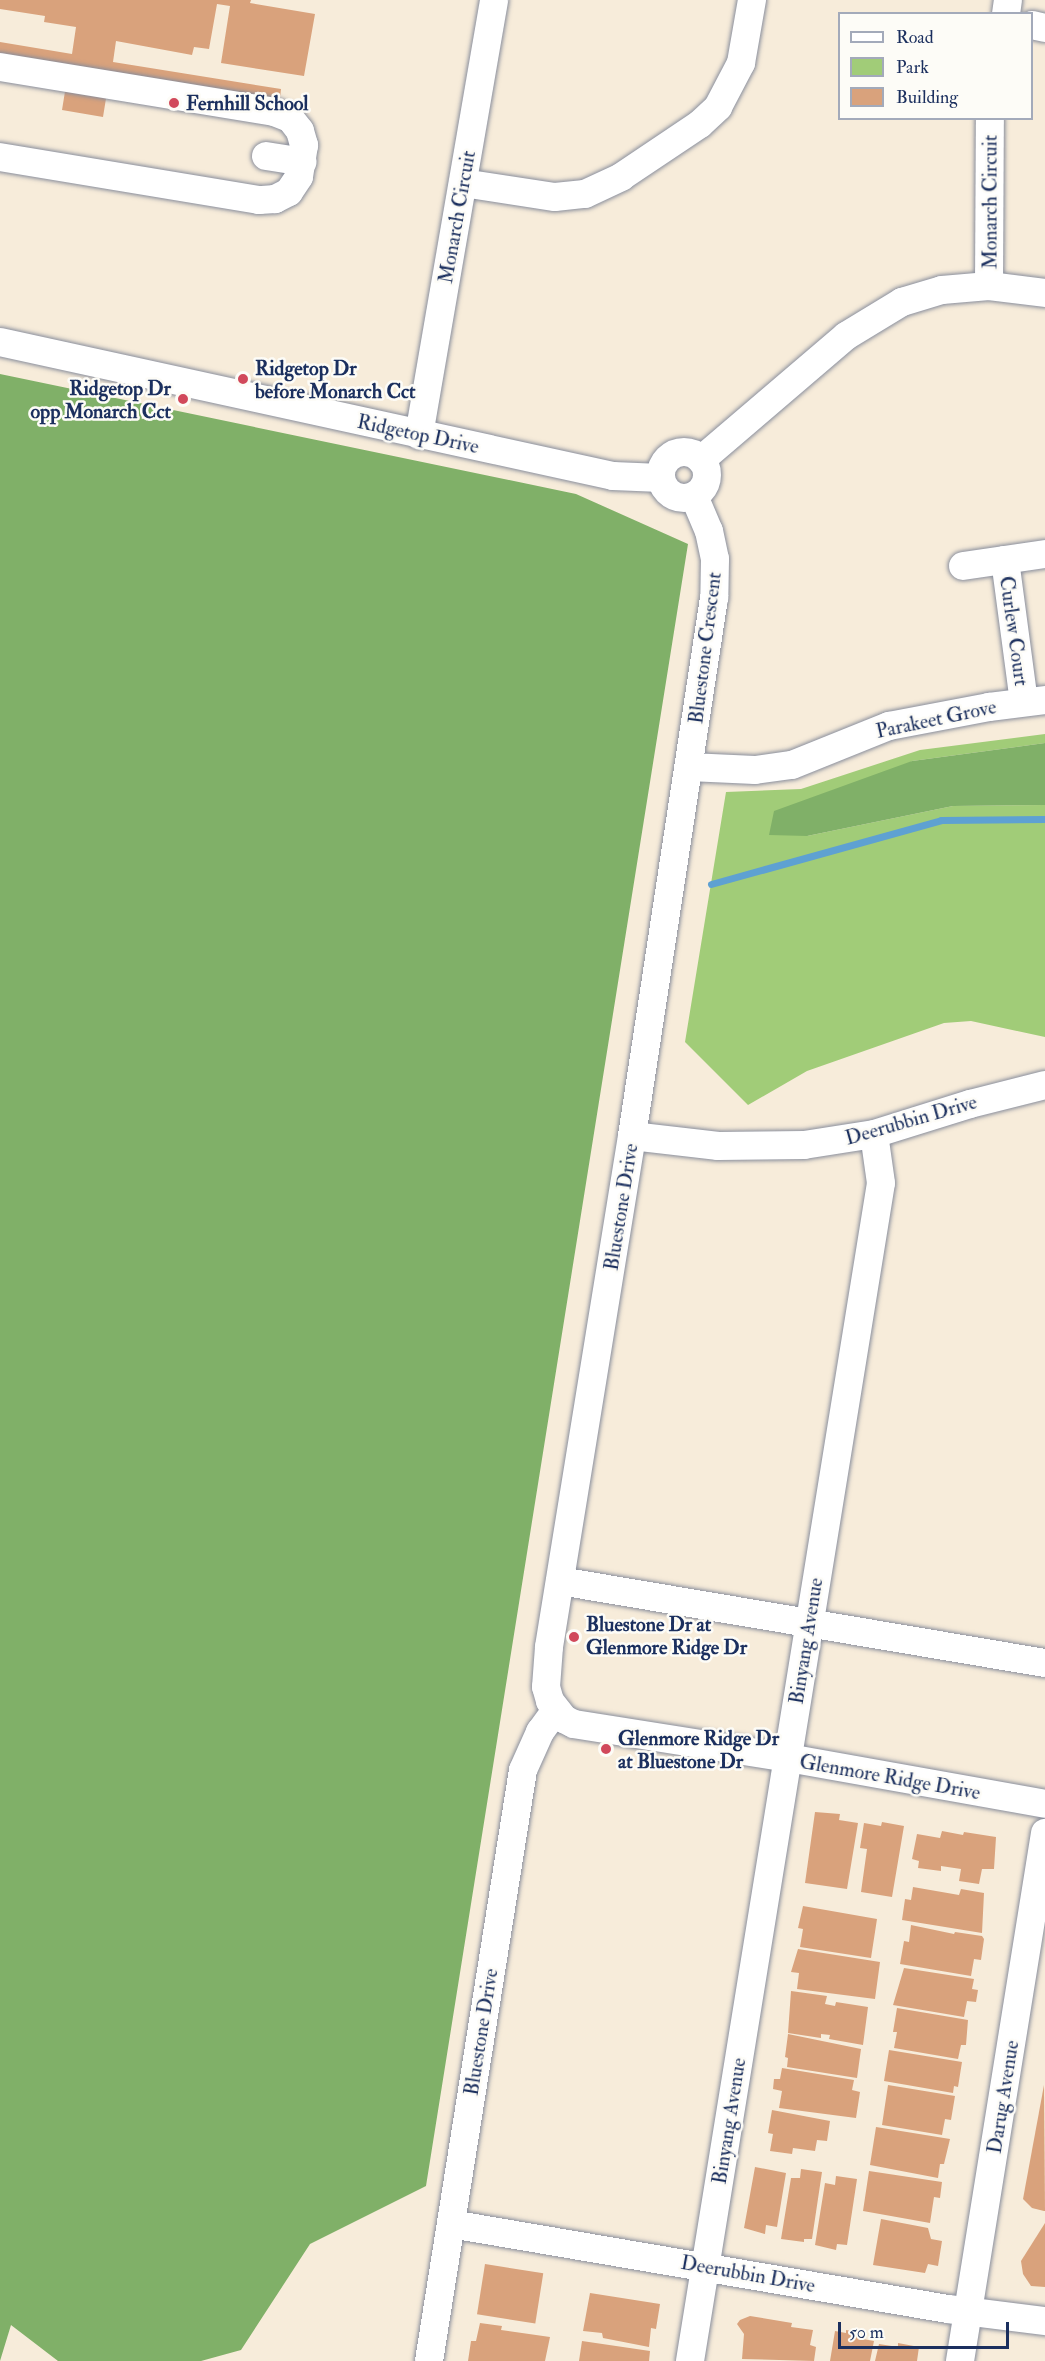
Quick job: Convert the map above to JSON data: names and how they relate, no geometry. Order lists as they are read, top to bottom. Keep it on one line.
{"streets":{"street":["Monarch Circuit","Ridgetop Drive","Curlew Court","Bluestone Crescent","Parakeet Grove","Deerubbin Drive","Bluestone Drive","Binyang Avenue","Glenmore Ridge Drive","Darug Avenue"]},"crossings":[["Monarch Circuit","Ridgetop Drive"],["Ridgetop Drive","Bluestone Crescent"],["Curlew Court","Parakeet Grove"],["Bluestone Crescent","Parakeet Grove"],["Bluestone Crescent","Bluestone Drive"],["Parakeet Grove","Bluestone Drive"],["Deerubbin Drive","Bluestone Drive"],["Deerubbin Drive","Binyang Avenue"],["Deerubbin Drive","Darug Avenue"],["Bluestone Drive","Glenmore Ridge Drive"],["Binyang Avenue","Glenmore Ridge Drive"]],"places":["Fernhill School","Ridgetop Dr before Monarch Cct","Ridgetop Dr opp Monarch Cct","Bluestone Dr at Glenmore Ridge Dr","Glenmore Ridge Dr at Bluestone Dr"],"legend":["Road","Park","Building"],"scale_bar":"50 m"}
